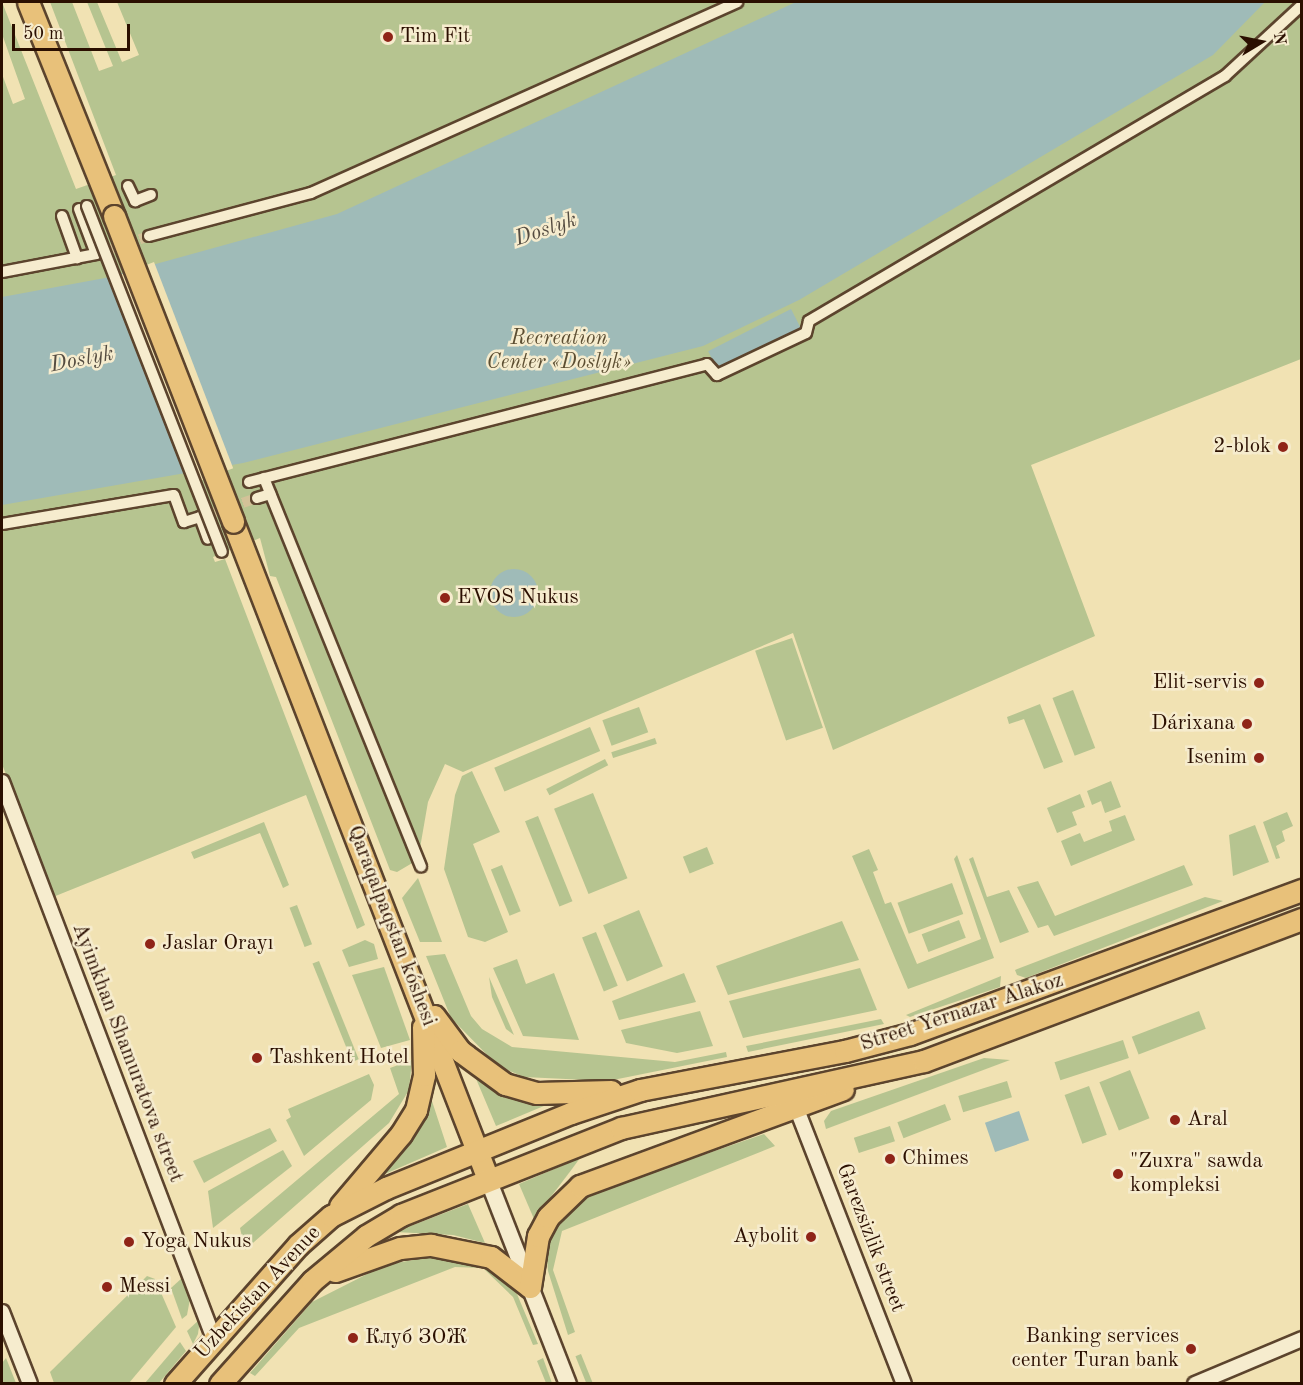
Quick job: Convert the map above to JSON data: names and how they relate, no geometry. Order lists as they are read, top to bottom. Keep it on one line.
{"streets":{"main road":["Qaraqalpaqstan kóshesi","Street Yernazar Alakoz","Uzbekistan Avenue"],"street":["Ayimkhan Shamuratova street","Garezsizlik street"]},"crossings":[["Qaraqalpaqstan kóshesi","Street Yernazar Alakoz"],["Qaraqalpaqstan kóshesi","Uzbekistan Avenue"],["Street Yernazar Alakoz","Uzbekistan Avenue"],["Ayimkhan Shamuratova street","Uzbekistan Avenue"]],"water":["Doslyk"],"parks":["Recreation Center «Doslyk»"],"places":["Tim Fit","2-blok","EVOS Nukus","Elit-servis","Dárixana","Isenim","Jaslar Orayı","Tashkent Hotel","Aral","Chimes","\"Zuxra\" sawda kompleksi","Aybolit","Yoga Nukus","Messi","Клуб ЗОЖ","Banking services center Turan bank"],"scale_bar":"50 m","north":"right"}
